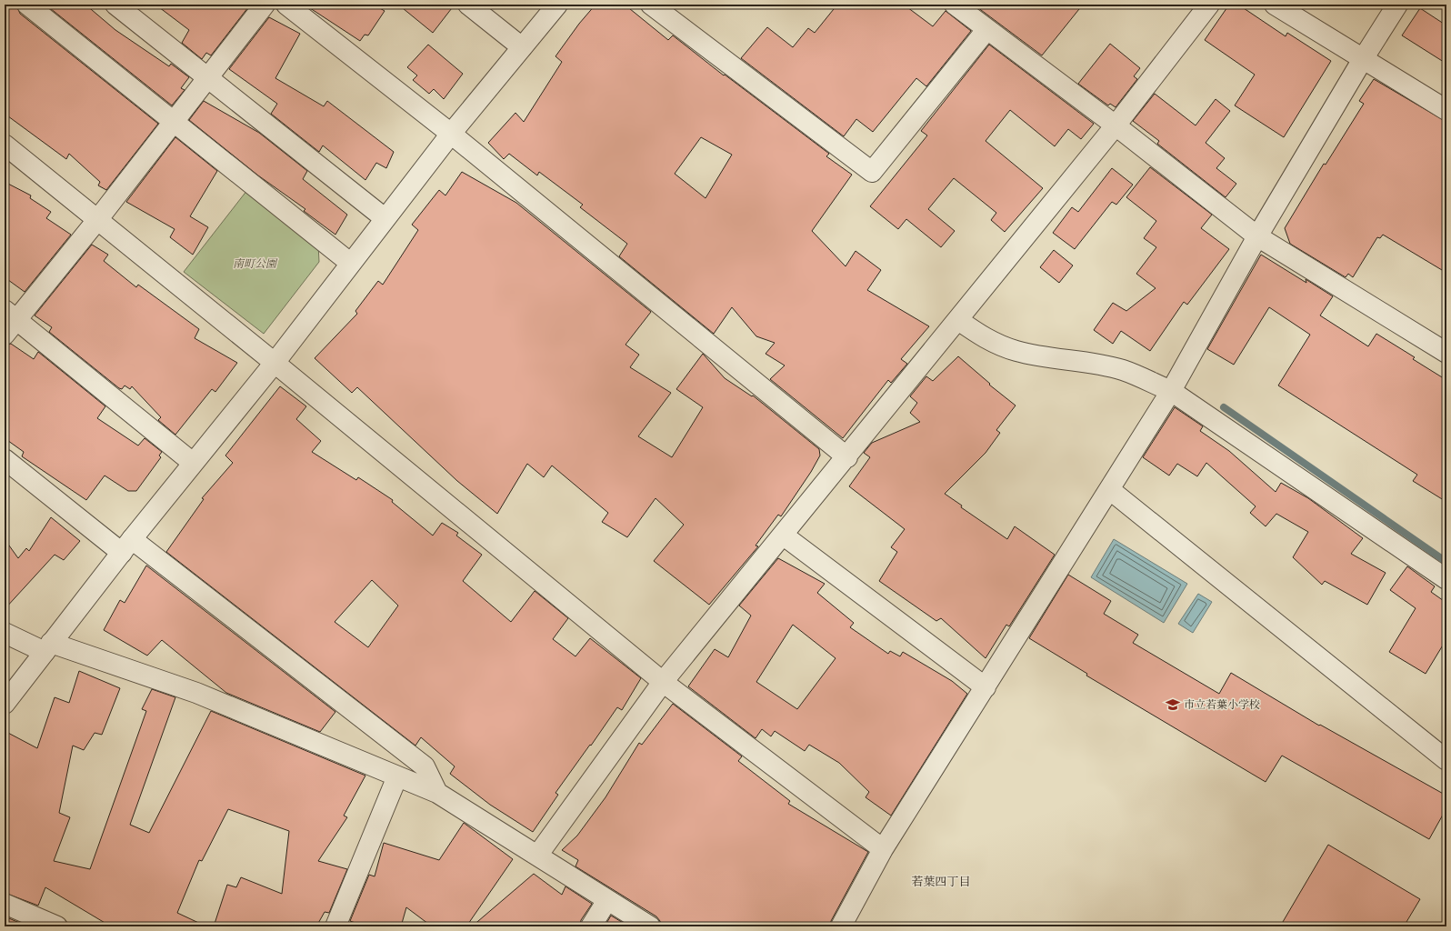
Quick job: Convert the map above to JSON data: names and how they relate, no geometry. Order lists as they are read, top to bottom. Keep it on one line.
{"districts":["若葉四丁目"],"parks":["南町公園"],"places":{"school or university":["市立若葉小学校"]}}
